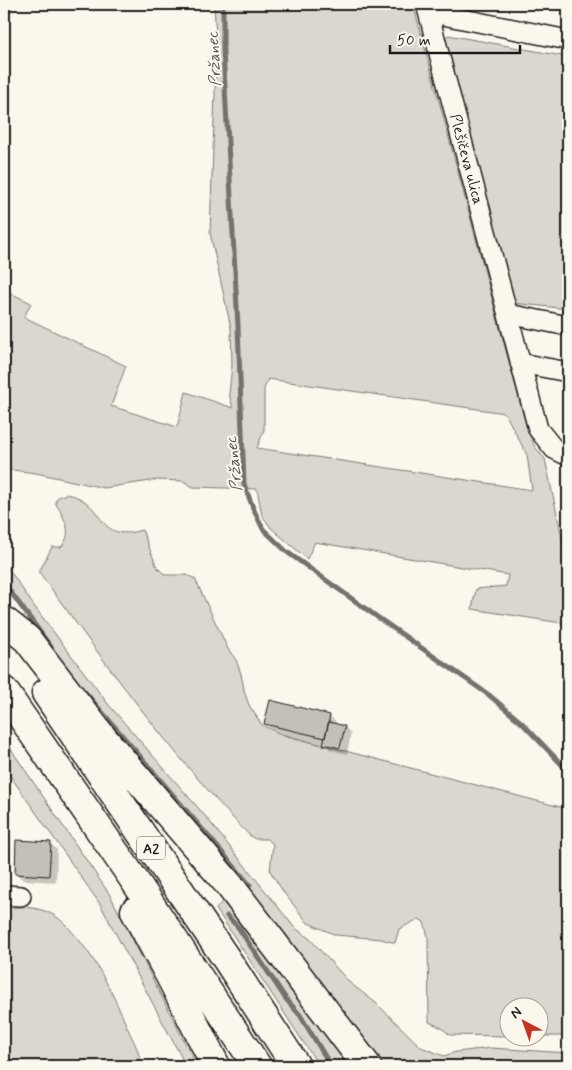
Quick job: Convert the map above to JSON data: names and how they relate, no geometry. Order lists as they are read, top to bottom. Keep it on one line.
{"streets":{"highway":["A2"],"street":["Plešičeva ulica"]},"water":["Pržanec"],"scale_bar":"50 m","north":"top left"}
